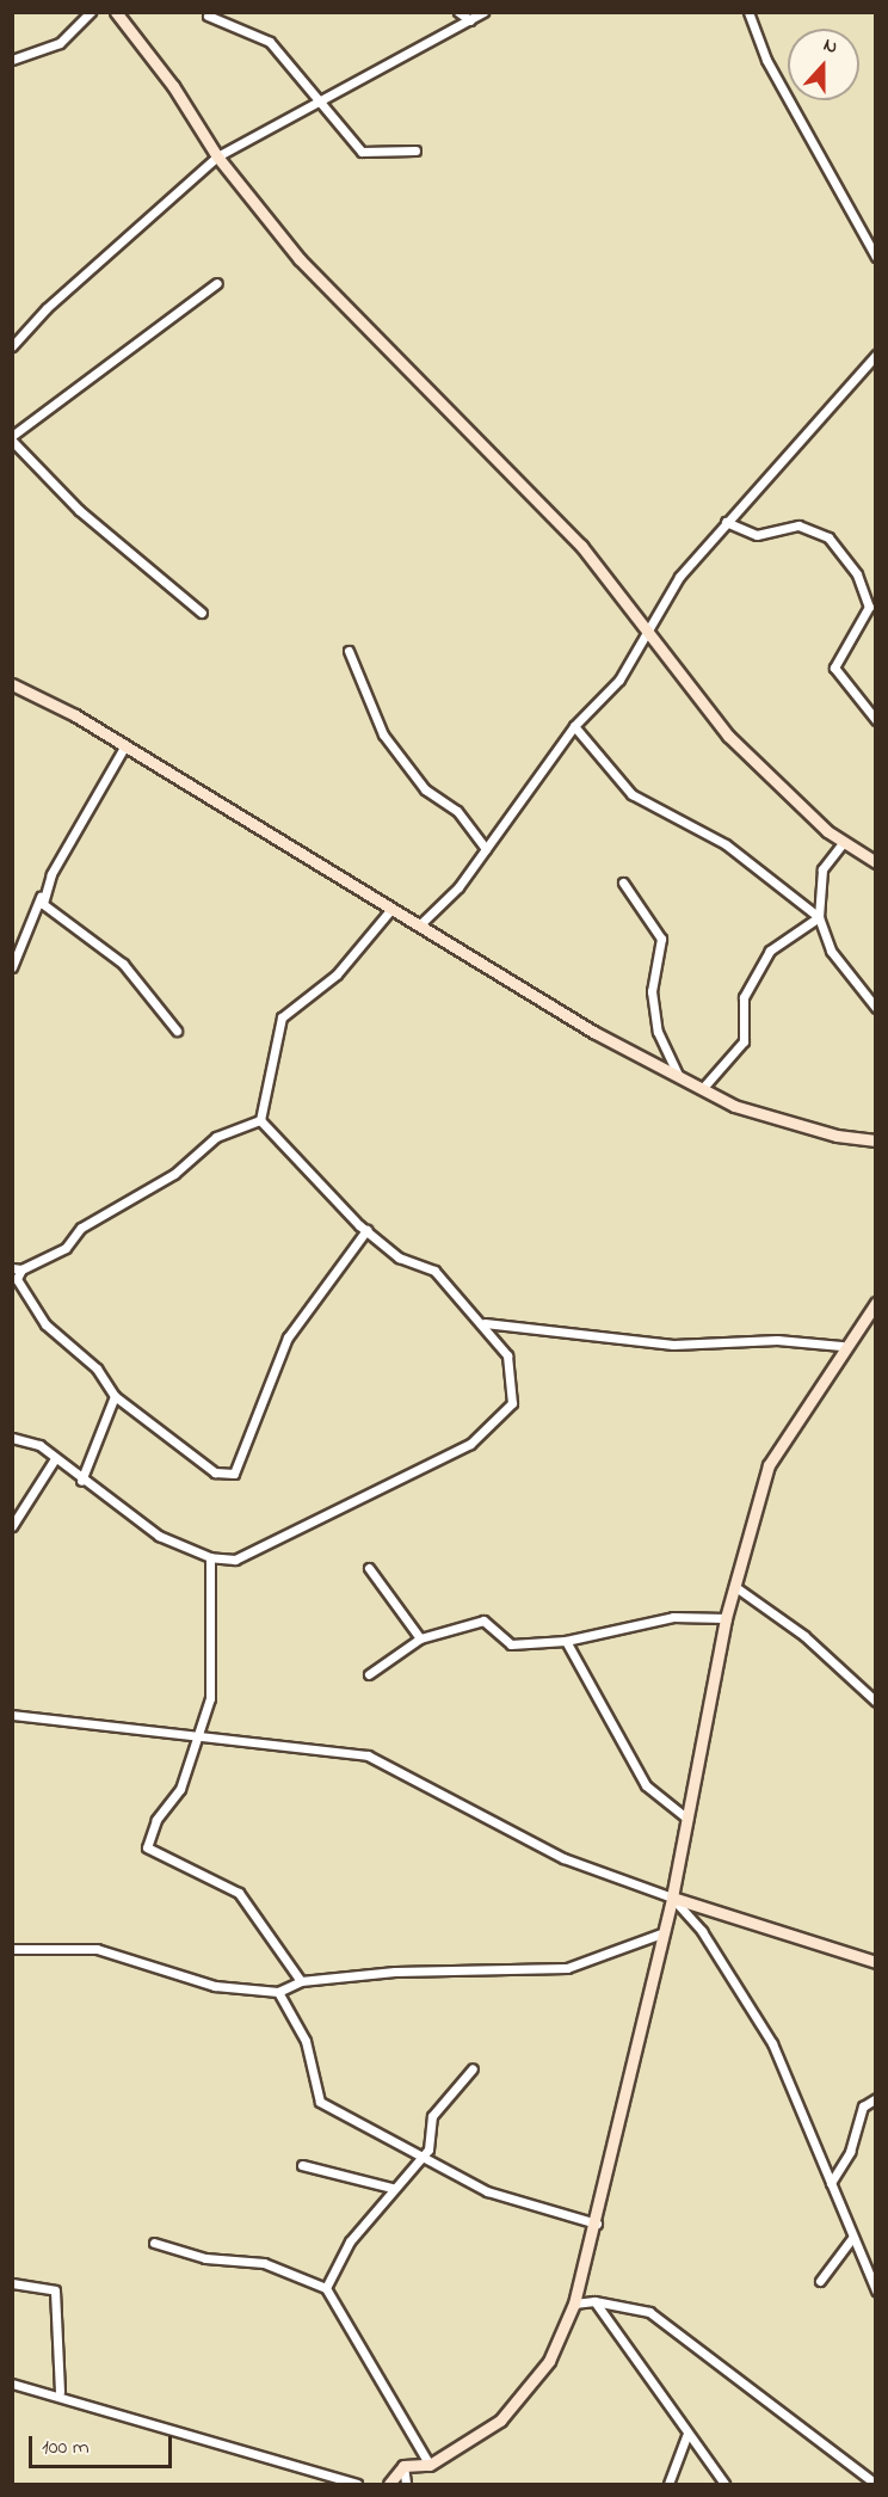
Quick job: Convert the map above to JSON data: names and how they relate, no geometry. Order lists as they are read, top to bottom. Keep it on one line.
{"scale_bar":"100 m","north":"top"}
